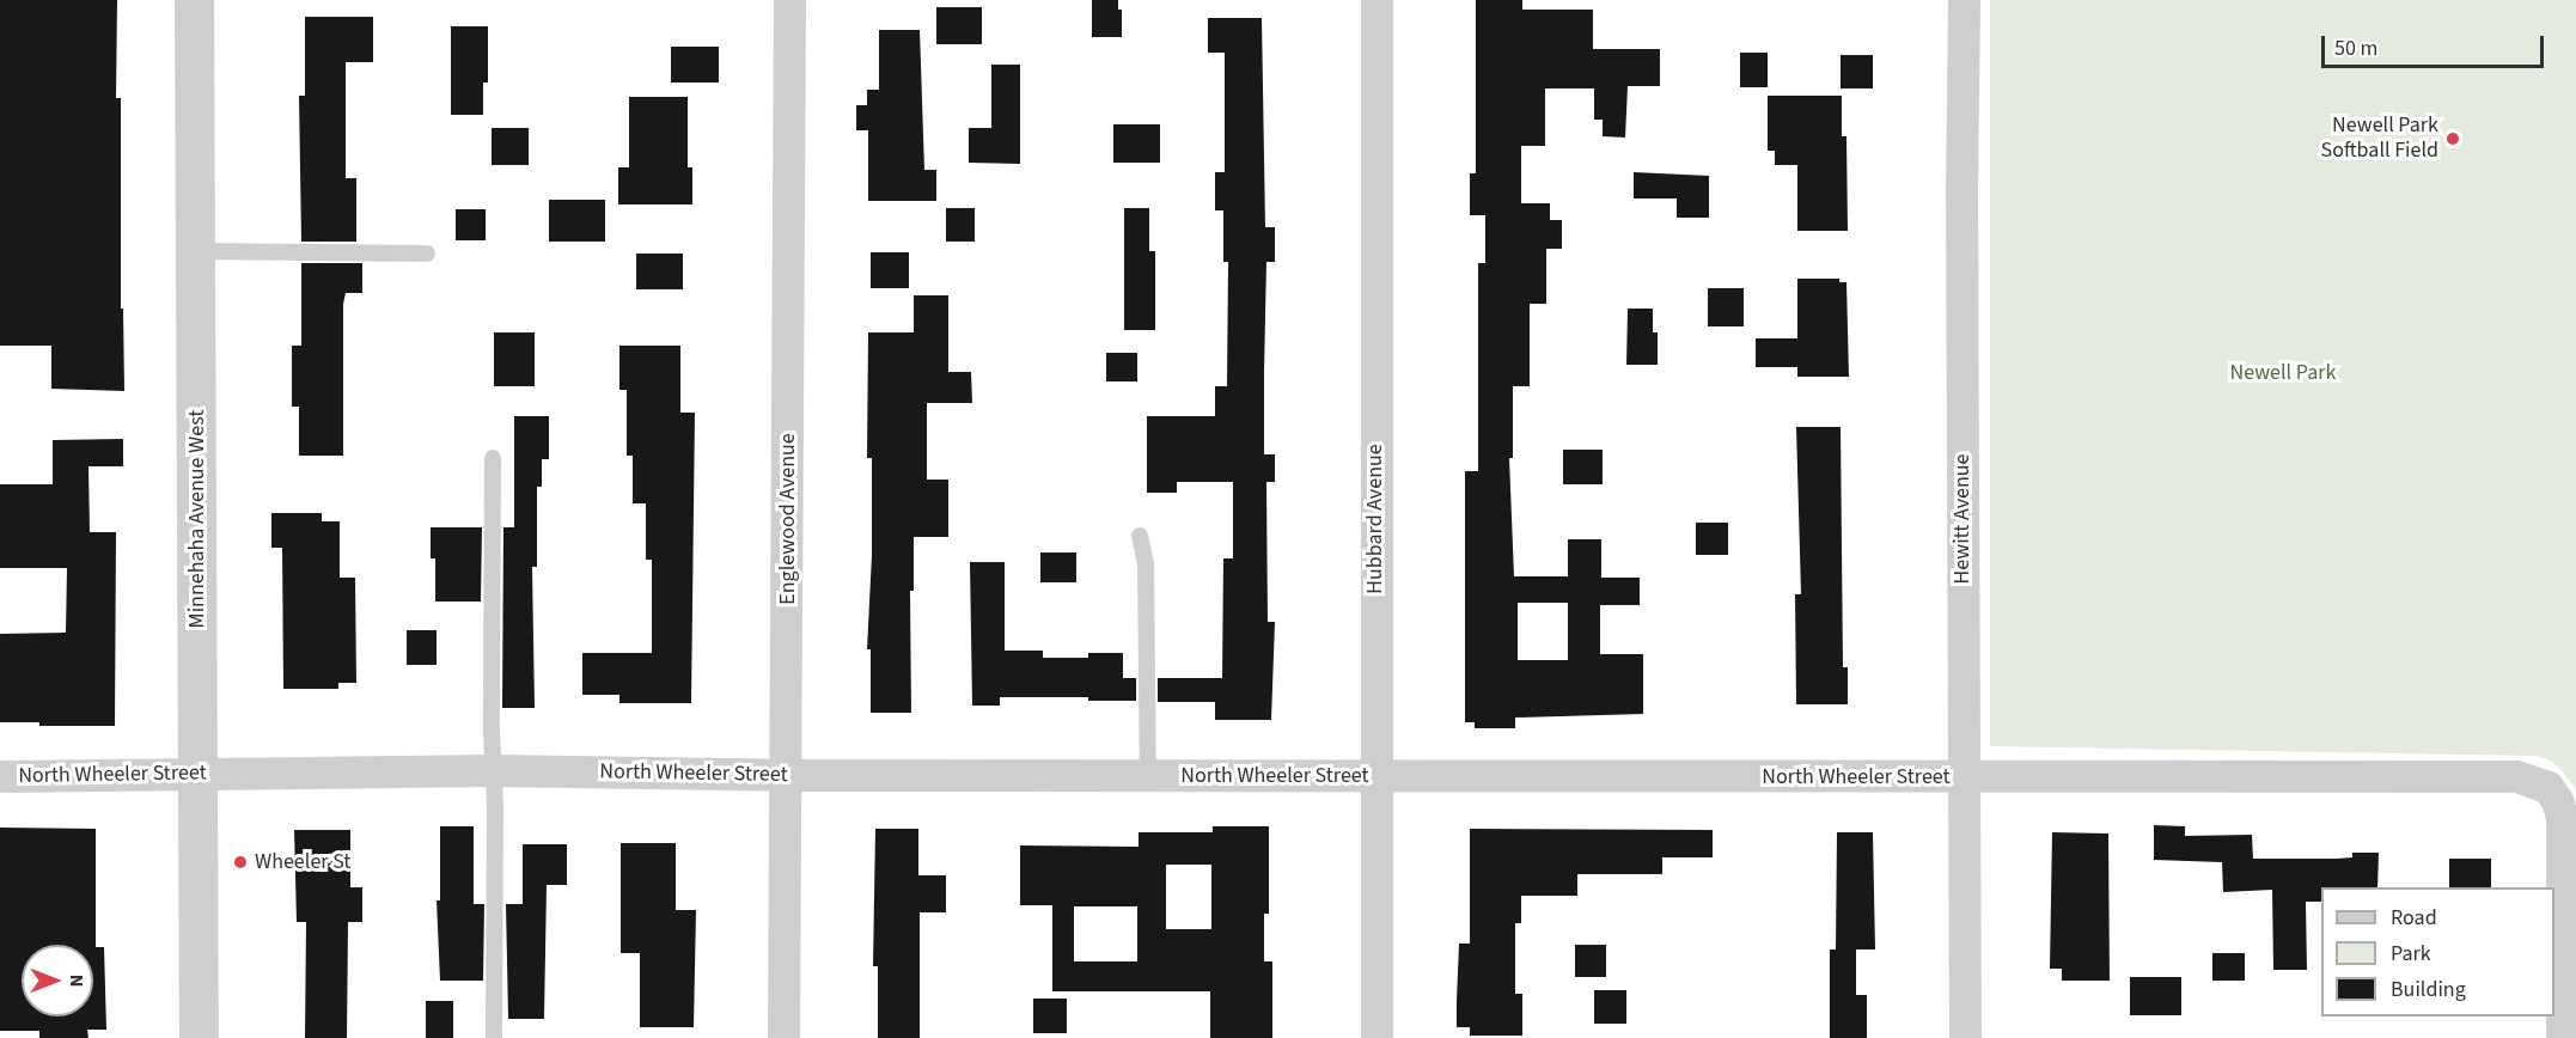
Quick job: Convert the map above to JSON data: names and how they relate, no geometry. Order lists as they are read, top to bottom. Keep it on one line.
{"streets":{"street":["Minnehaha Avenue West","Englewood Avenue","Hubbard Avenue","Hewitt Avenue","North Wheeler Street"]},"crossings":[["Minnehaha Avenue West","North Wheeler Street"],["Englewood Avenue","North Wheeler Street"],["Hubbard Avenue","North Wheeler Street"],["Hewitt Avenue","North Wheeler Street"]],"parks":["Newell Park"],"places":["Newell Park Softball Field","Wheeler St"],"legend":["Road","Park","Building"],"scale_bar":"50 m","north":"right"}
